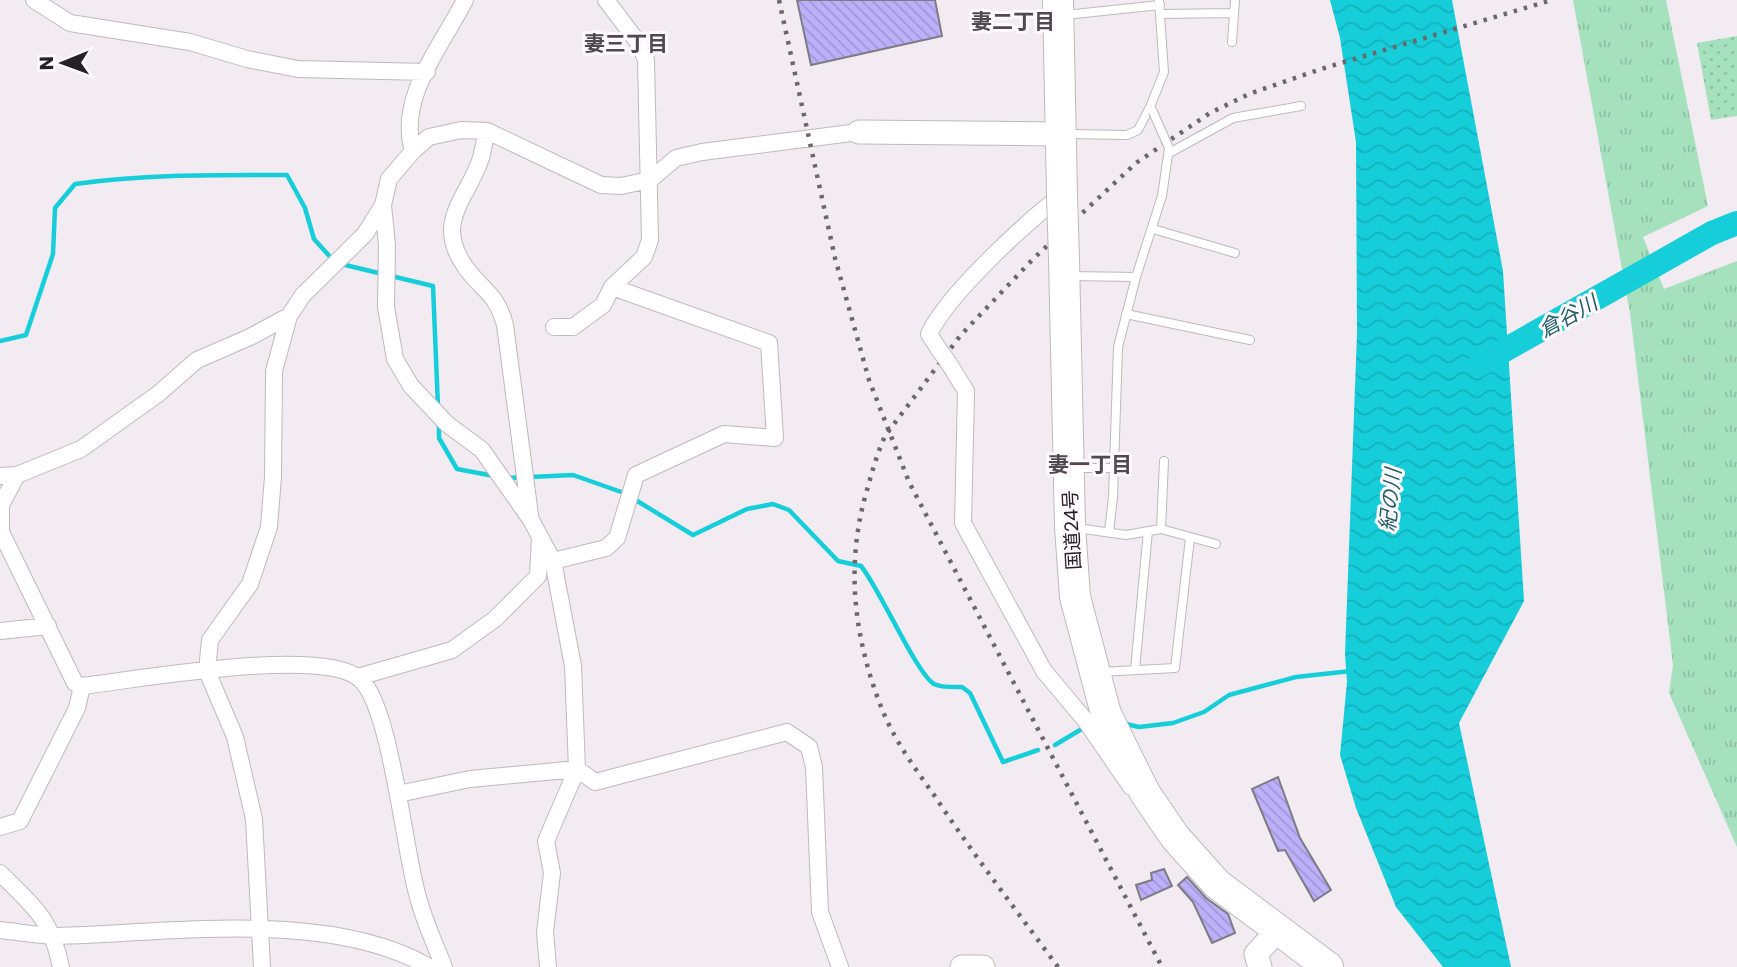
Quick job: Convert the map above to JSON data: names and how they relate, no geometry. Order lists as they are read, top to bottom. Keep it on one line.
{"streets":{"highway":["国道24号"]},"districts":["妻二丁目","妻三丁目","妻一丁目"],"water":["倉谷川","紀の川"],"north":"left"}
